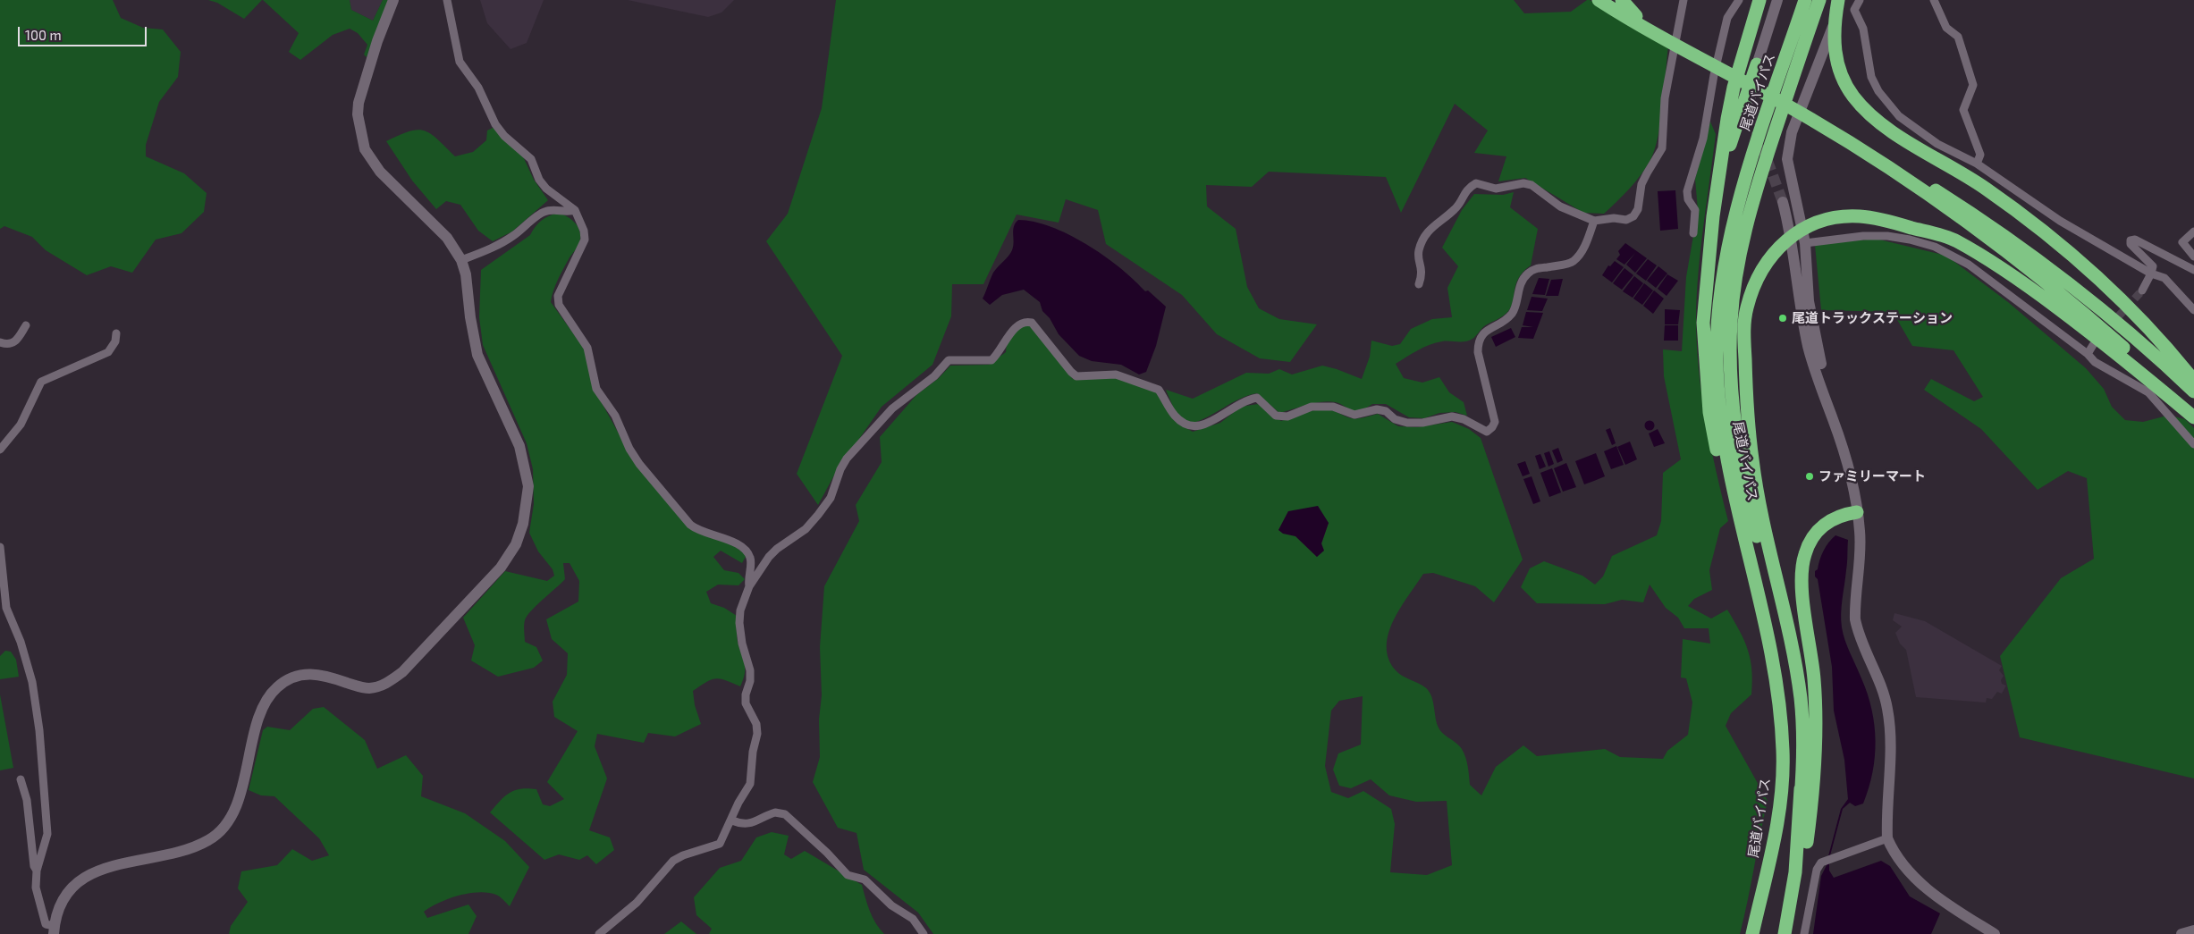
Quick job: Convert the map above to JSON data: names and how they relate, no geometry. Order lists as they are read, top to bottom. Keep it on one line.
{"streets":{"highway":["尾道バイパス"]},"places":["尾道トラックステーション","ファミリーマート"],"scale_bar":"100 m"}
